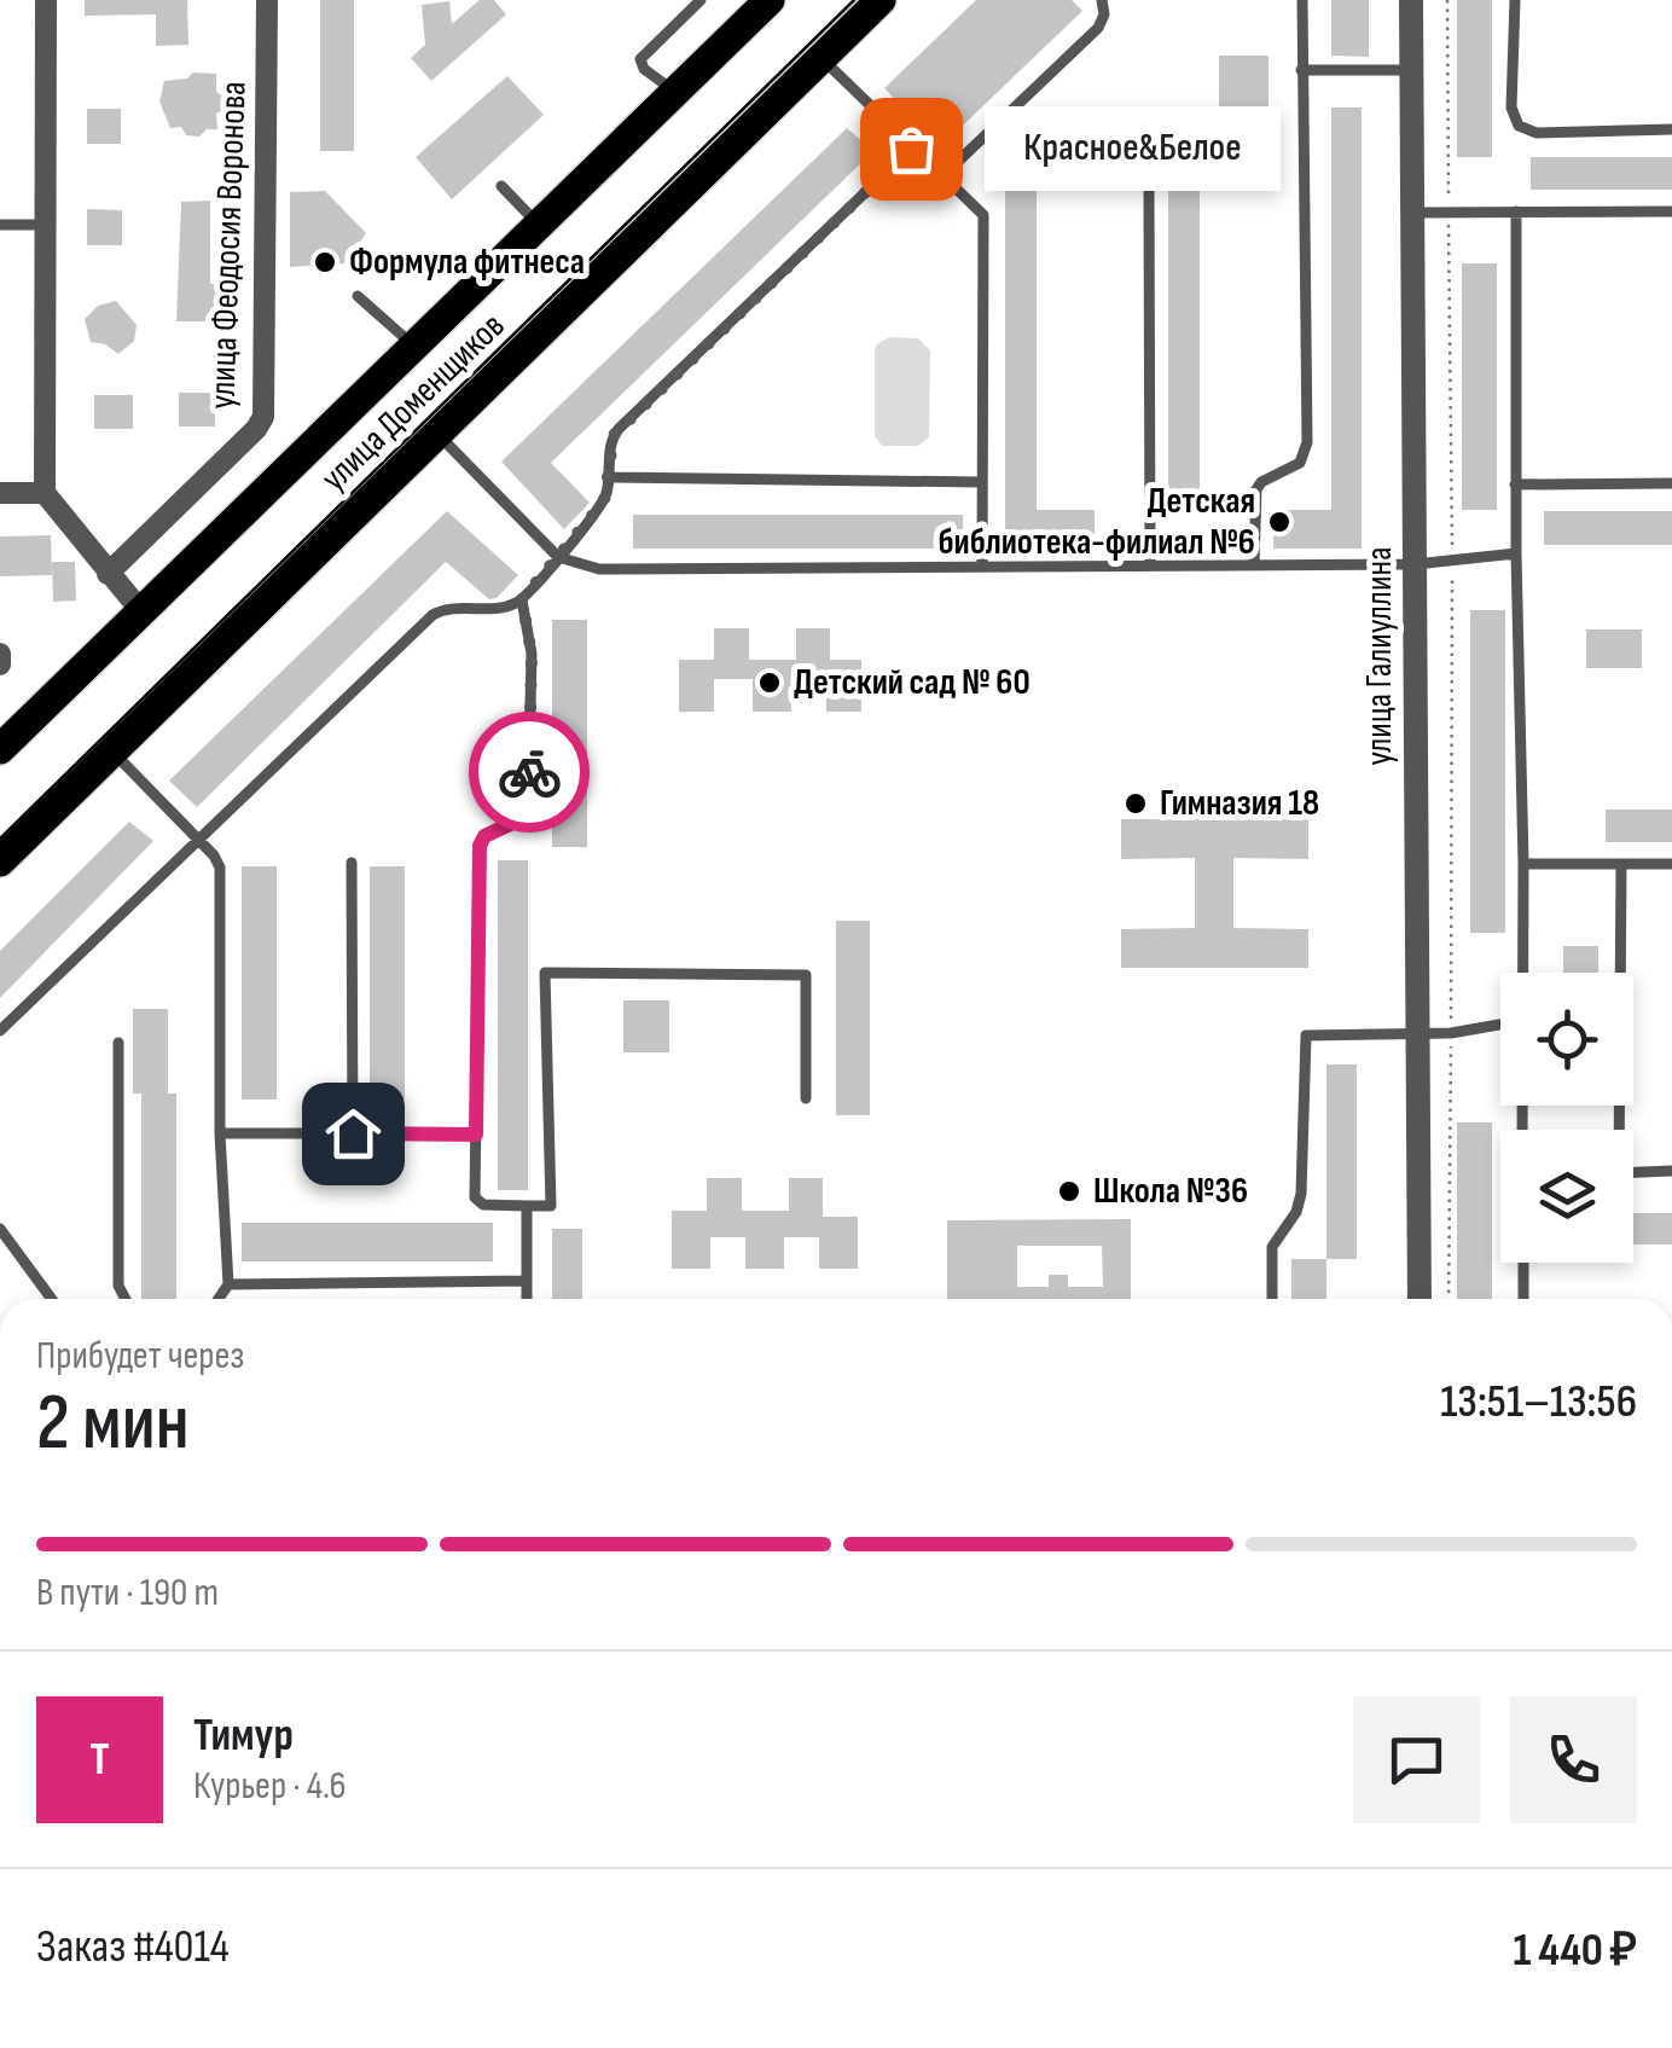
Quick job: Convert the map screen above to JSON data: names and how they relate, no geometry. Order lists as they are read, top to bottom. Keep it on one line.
{"streets":{"main road":["улица Доменщиков"],"street":["улица Феодосия Воронова","улица Галиуллина"]},"places":["Красное&Белое","Формула фитнеса","Детская библиотека-филиал №6","Детский сад № 60","Гимназия 18","Школа №36"],"page":{"bubble":"Красное&Белое","heading":["2 мин","Прибудет через","13:51–13:56"],"panel":["Тимур","Курьер · 4.6","Заказ #4014","1 440 ₽"],"bar":"В пути · 190 m","round":"Т"}}
